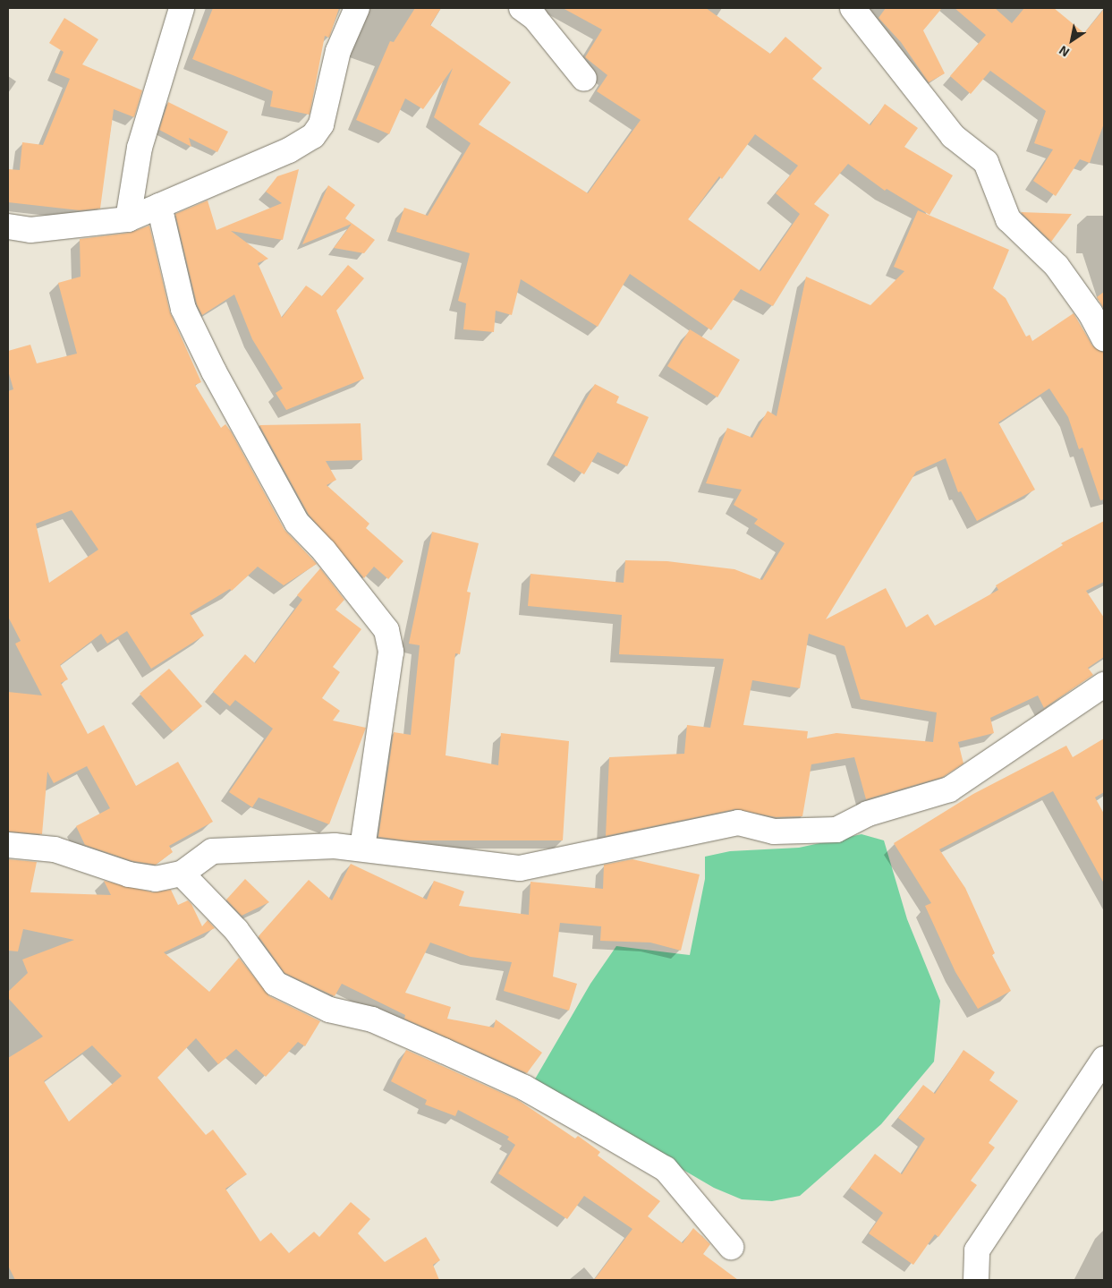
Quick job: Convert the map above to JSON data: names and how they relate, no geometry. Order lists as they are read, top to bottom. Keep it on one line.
{"north":"bottom left"}
